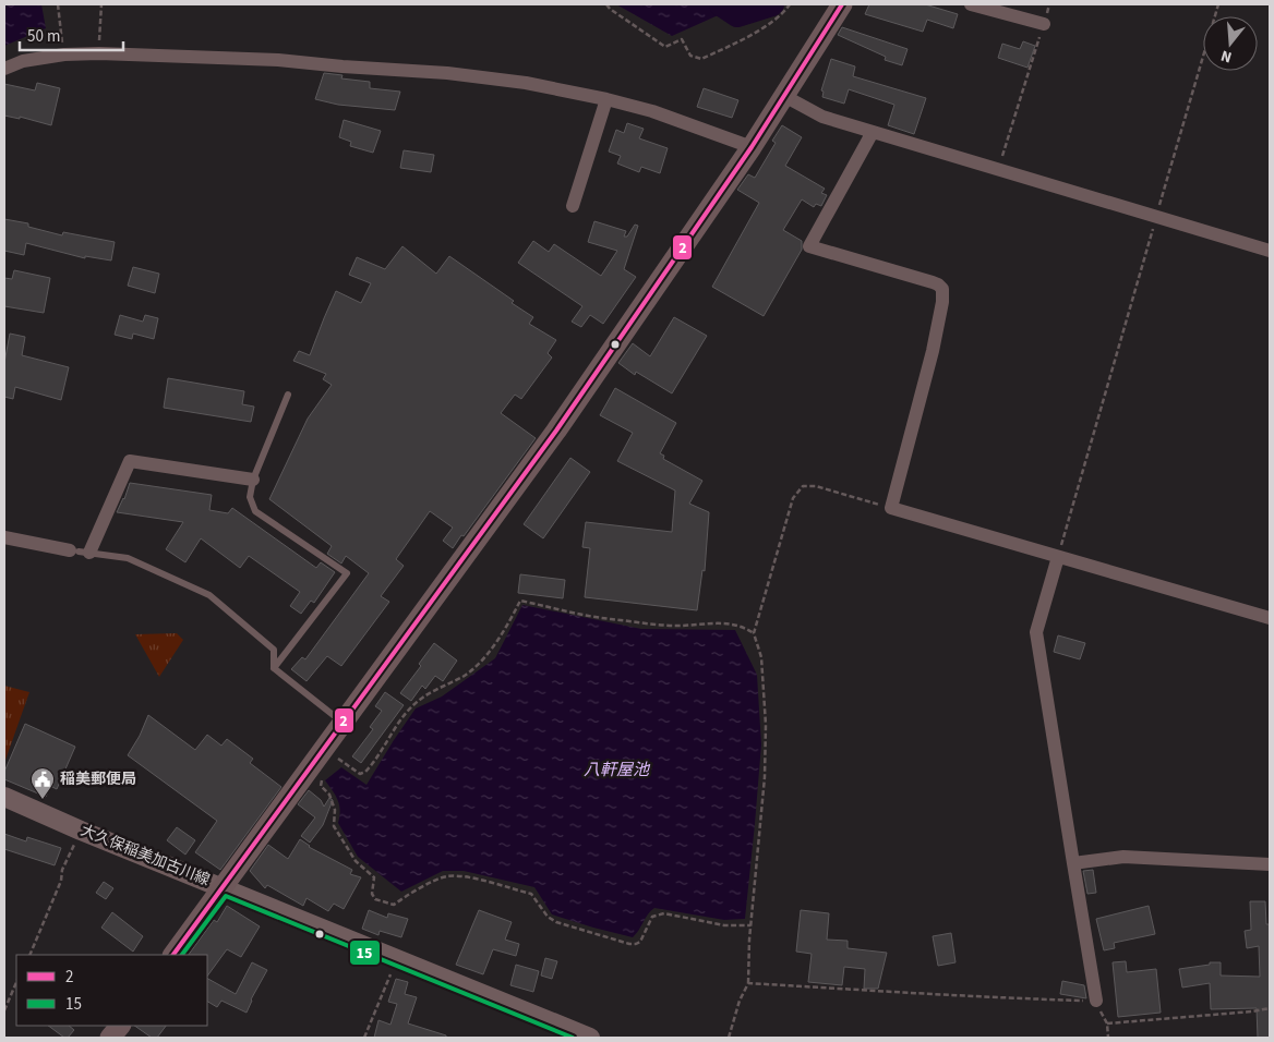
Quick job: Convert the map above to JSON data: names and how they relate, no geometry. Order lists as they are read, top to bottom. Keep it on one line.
{"streets":{"main road":["大久保稲美加古川線"]},"water":["八軒屋池"],"places":{"public building":["稲美郵便局"]},"lines":["transit line 2","transit line 15"],"legend":["2","15"],"scale_bar":"50 m","north":"bottom"}
